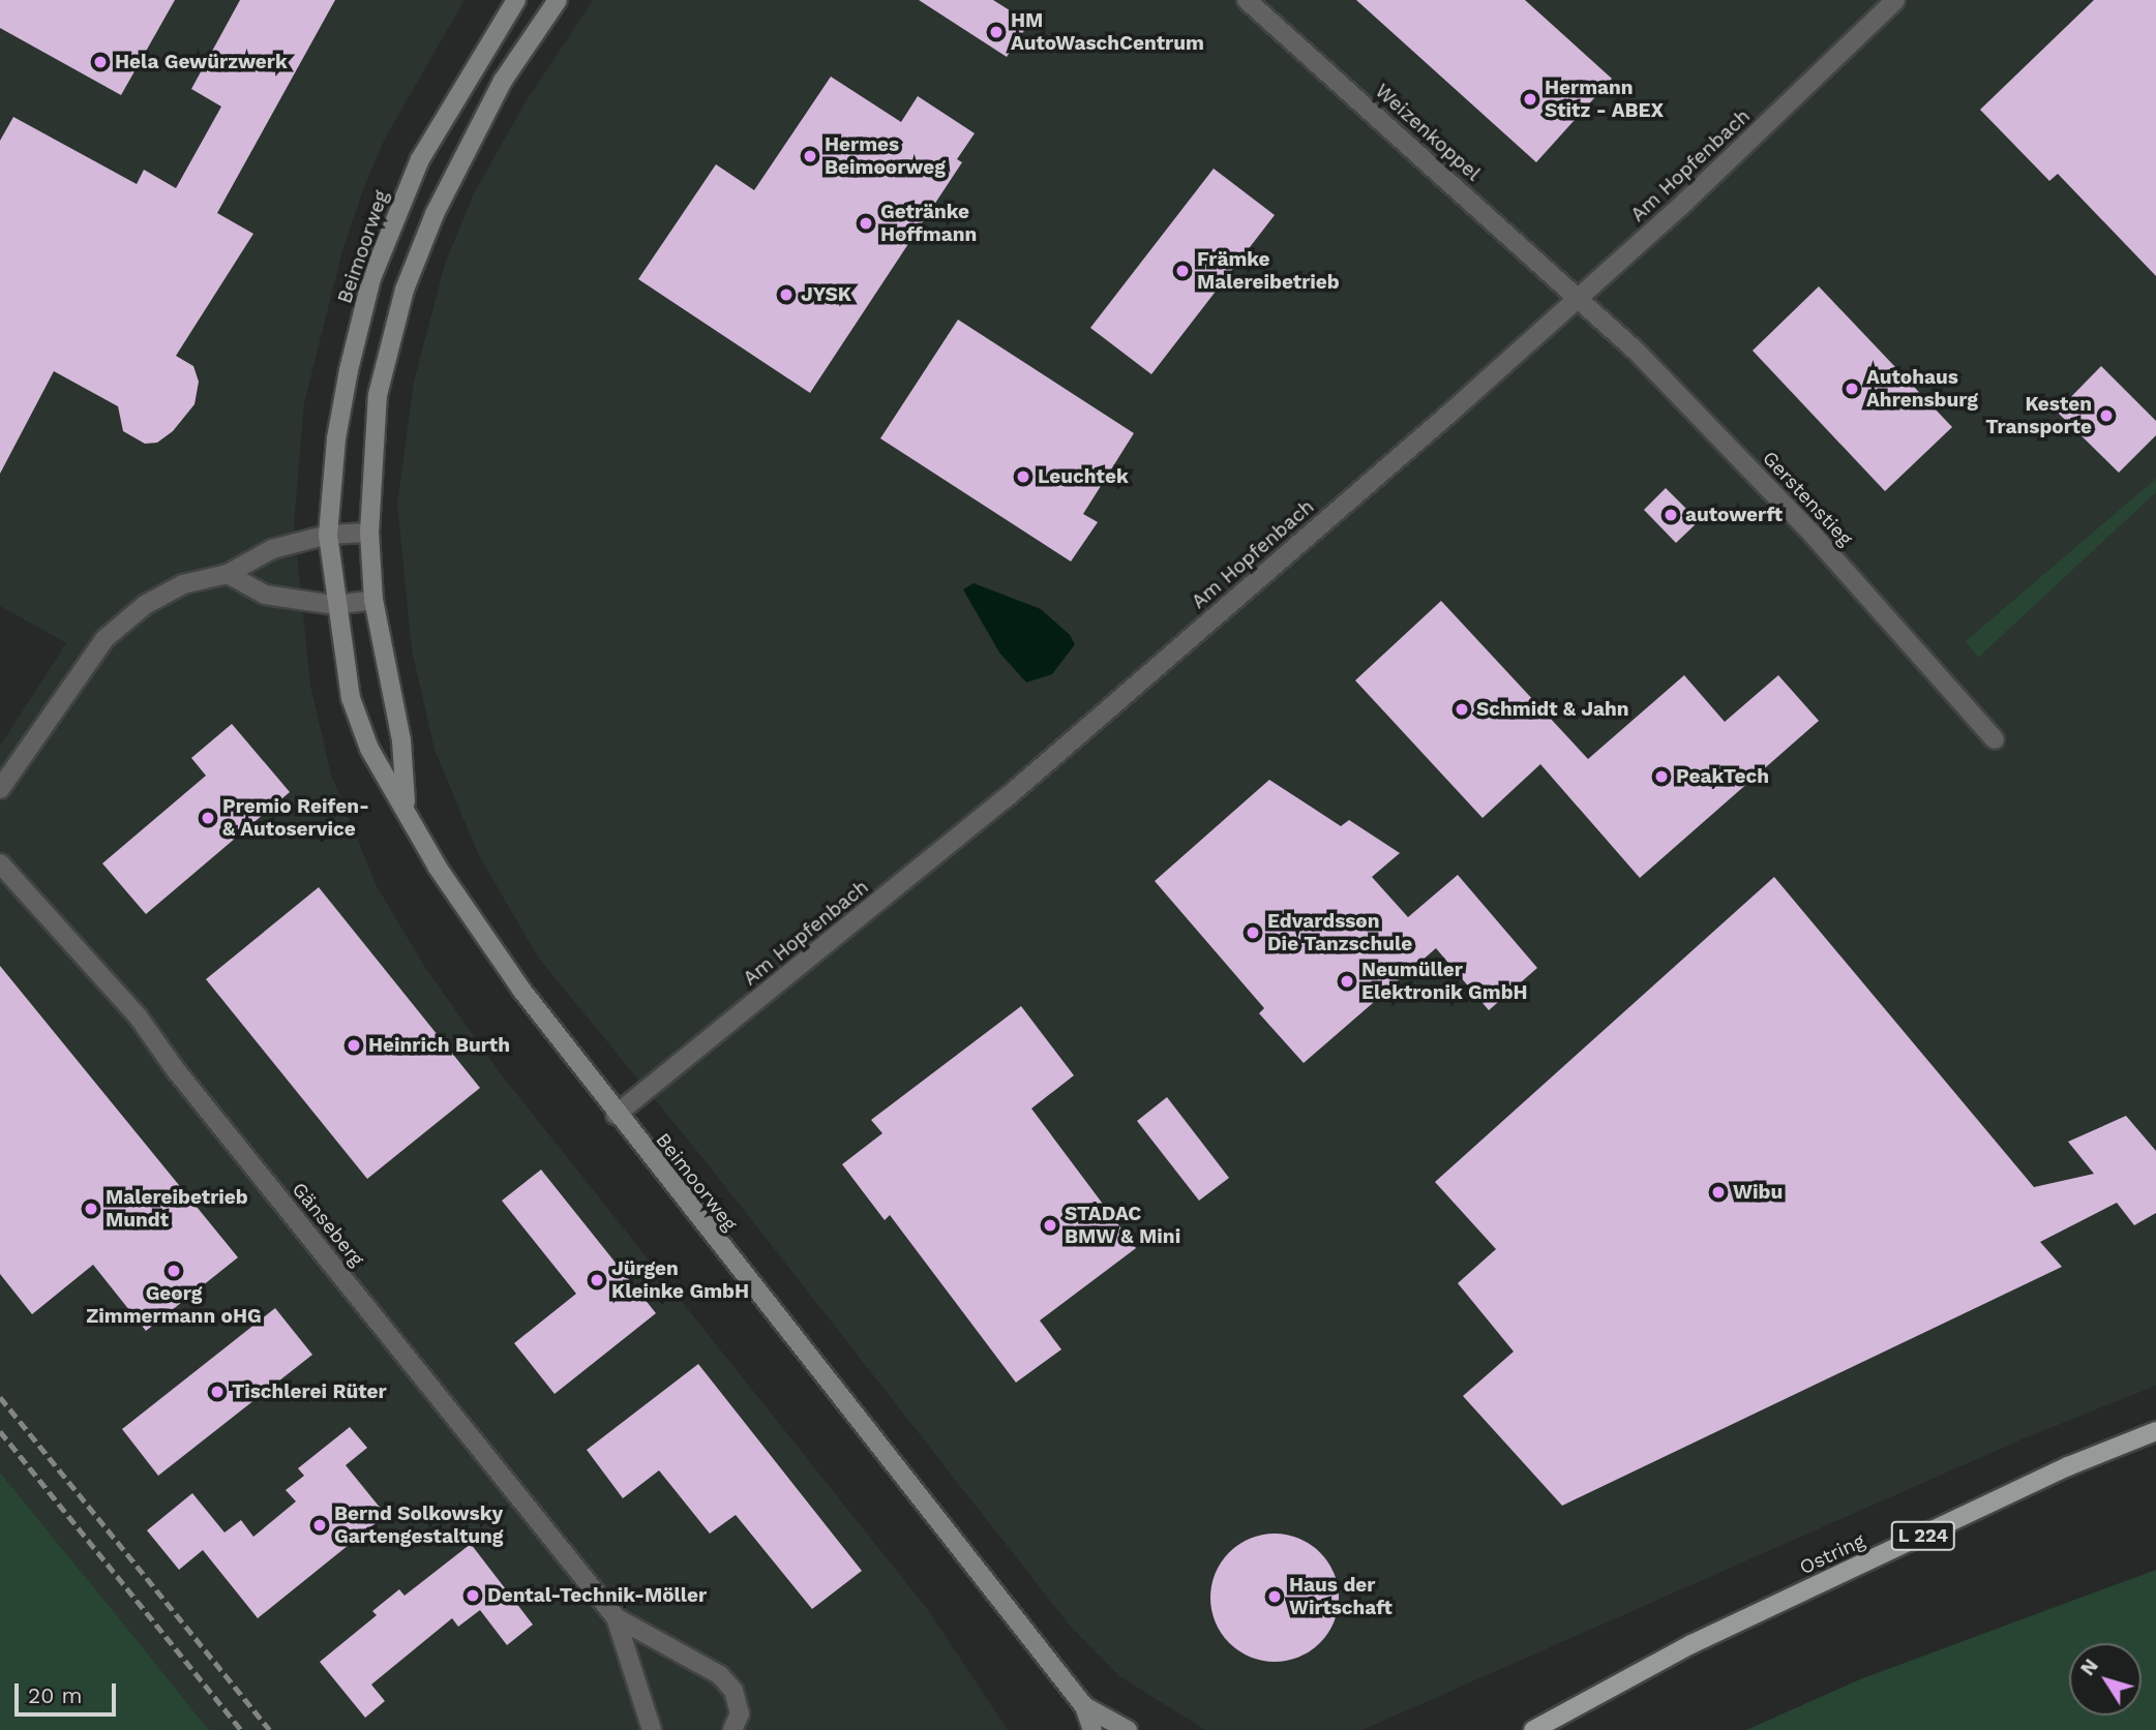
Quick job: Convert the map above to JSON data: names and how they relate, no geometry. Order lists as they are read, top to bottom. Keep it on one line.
{"streets":{"main road":["Beimoorweg","L 224","Ostring"],"street":["Weizenkoppel","Am Hopfenbach","Gerstenstieg","Gänseberg"]},"crossings":[["Weizenkoppel","Am Hopfenbach"],["Weizenkoppel","Gerstenstieg"],["Am Hopfenbach","Beimoorweg"],["Am Hopfenbach","Gerstenstieg"]],"places":["HM AutoWaschCentrum","Hela Gewürzwerk","Hermann Stitz - ABEX","Hermes Beimoorweg","Getränke Hoffmann","Främke Malereibetrieb","JYSK","Autohaus Ahrensburg","Kesten Transporte","Leuchtek","autowerft","Schmidt & Jahn","PeakTech","Premio Reifen- & Autoservice","Edvardsson Die Tanzschule","Neumüller Elektronik GmbH","Heinrich Burth","Wibu","Malereibetrieb Mundt","STADAC BMW & Mini","Georg Zimmermann oHG","Jürgen Kleinke GmbH","Tischlerei Rüter","Bernd Solkowsky Gartengestaltung","Dental-Technik-Möller","Haus der Wirtschaft"],"scale_bar":"20 m","north":"top left"}
